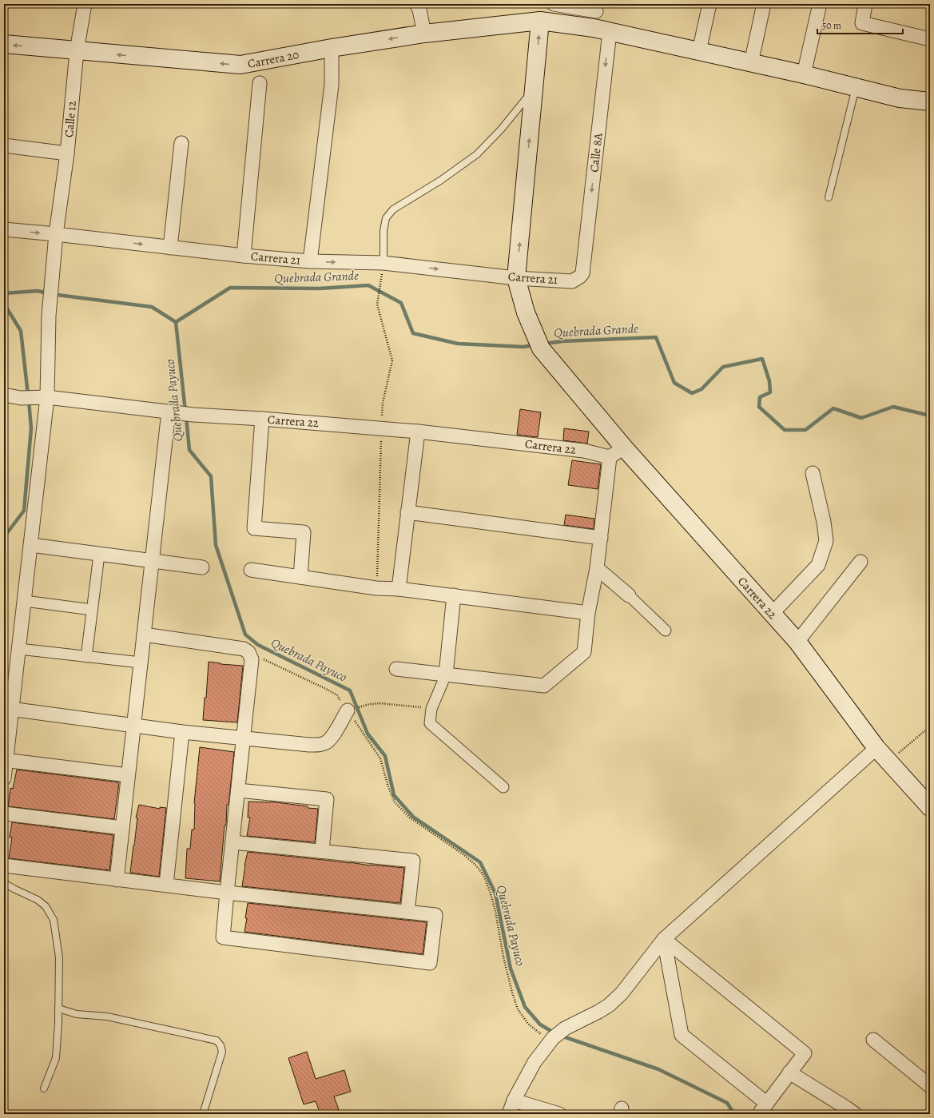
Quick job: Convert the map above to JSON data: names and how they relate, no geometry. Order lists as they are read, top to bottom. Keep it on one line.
{"streets":{"main road":["Carrera 20","Carrera 22"],"street":["Calle 12","Calle 8A","Carrera 21"]},"crossings":[["Carrera 20","Calle 12"],["Carrera 20","Calle 8A"],["Calle 12","Carrera 21"],["Calle 12","Carrera 22"],["Calle 8A","Carrera 21"],["Carrera 21","Carrera 22"]],"one_way":["Carrera 20","Calle 8A","Carrera 21"],"water":["Quebrada Grande","Quebrada Payuco"],"scale_bar":"50 m"}
